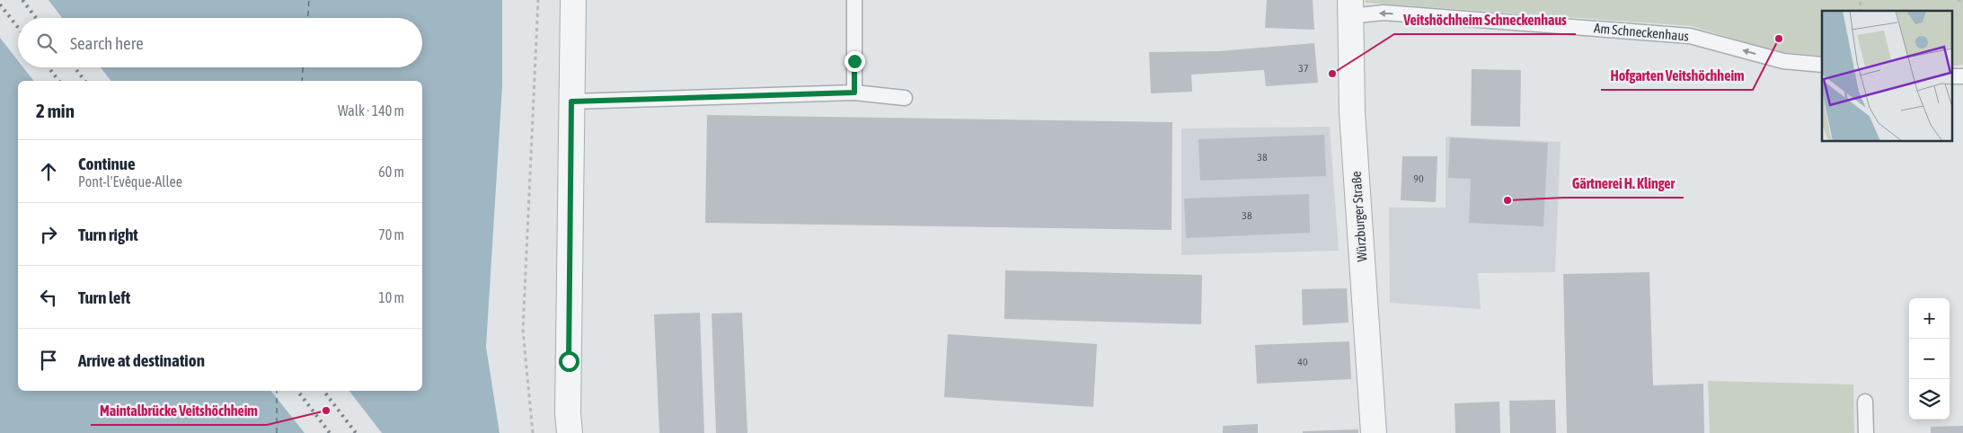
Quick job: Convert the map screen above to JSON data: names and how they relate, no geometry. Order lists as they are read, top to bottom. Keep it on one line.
{"streets":{"street":["Würzburger Straße"],"lane":["Am Schneckenhaus"]},"crossings":[["Am Schneckenhaus","Würzburger Straße"]],"one_way":["Am Schneckenhaus"],"places":["Hofgarten Veitshöchheim","Veitshöchheim Schneckenhaus","Gärtnerei H. Klinger","Maintalbrücke Veitshöchheim"],"house_numbers":["37","38","90","38","40"],"page":{"search":"Search here","heading":["2 min","Walk · 140 m"],"list":[["Continue","Pont-l'Evêque-Allee","60 m"],["Turn right","70 m"],["Turn left","10 m"],"Arrive at destination"],"map_buttons":["+","−"]}}
